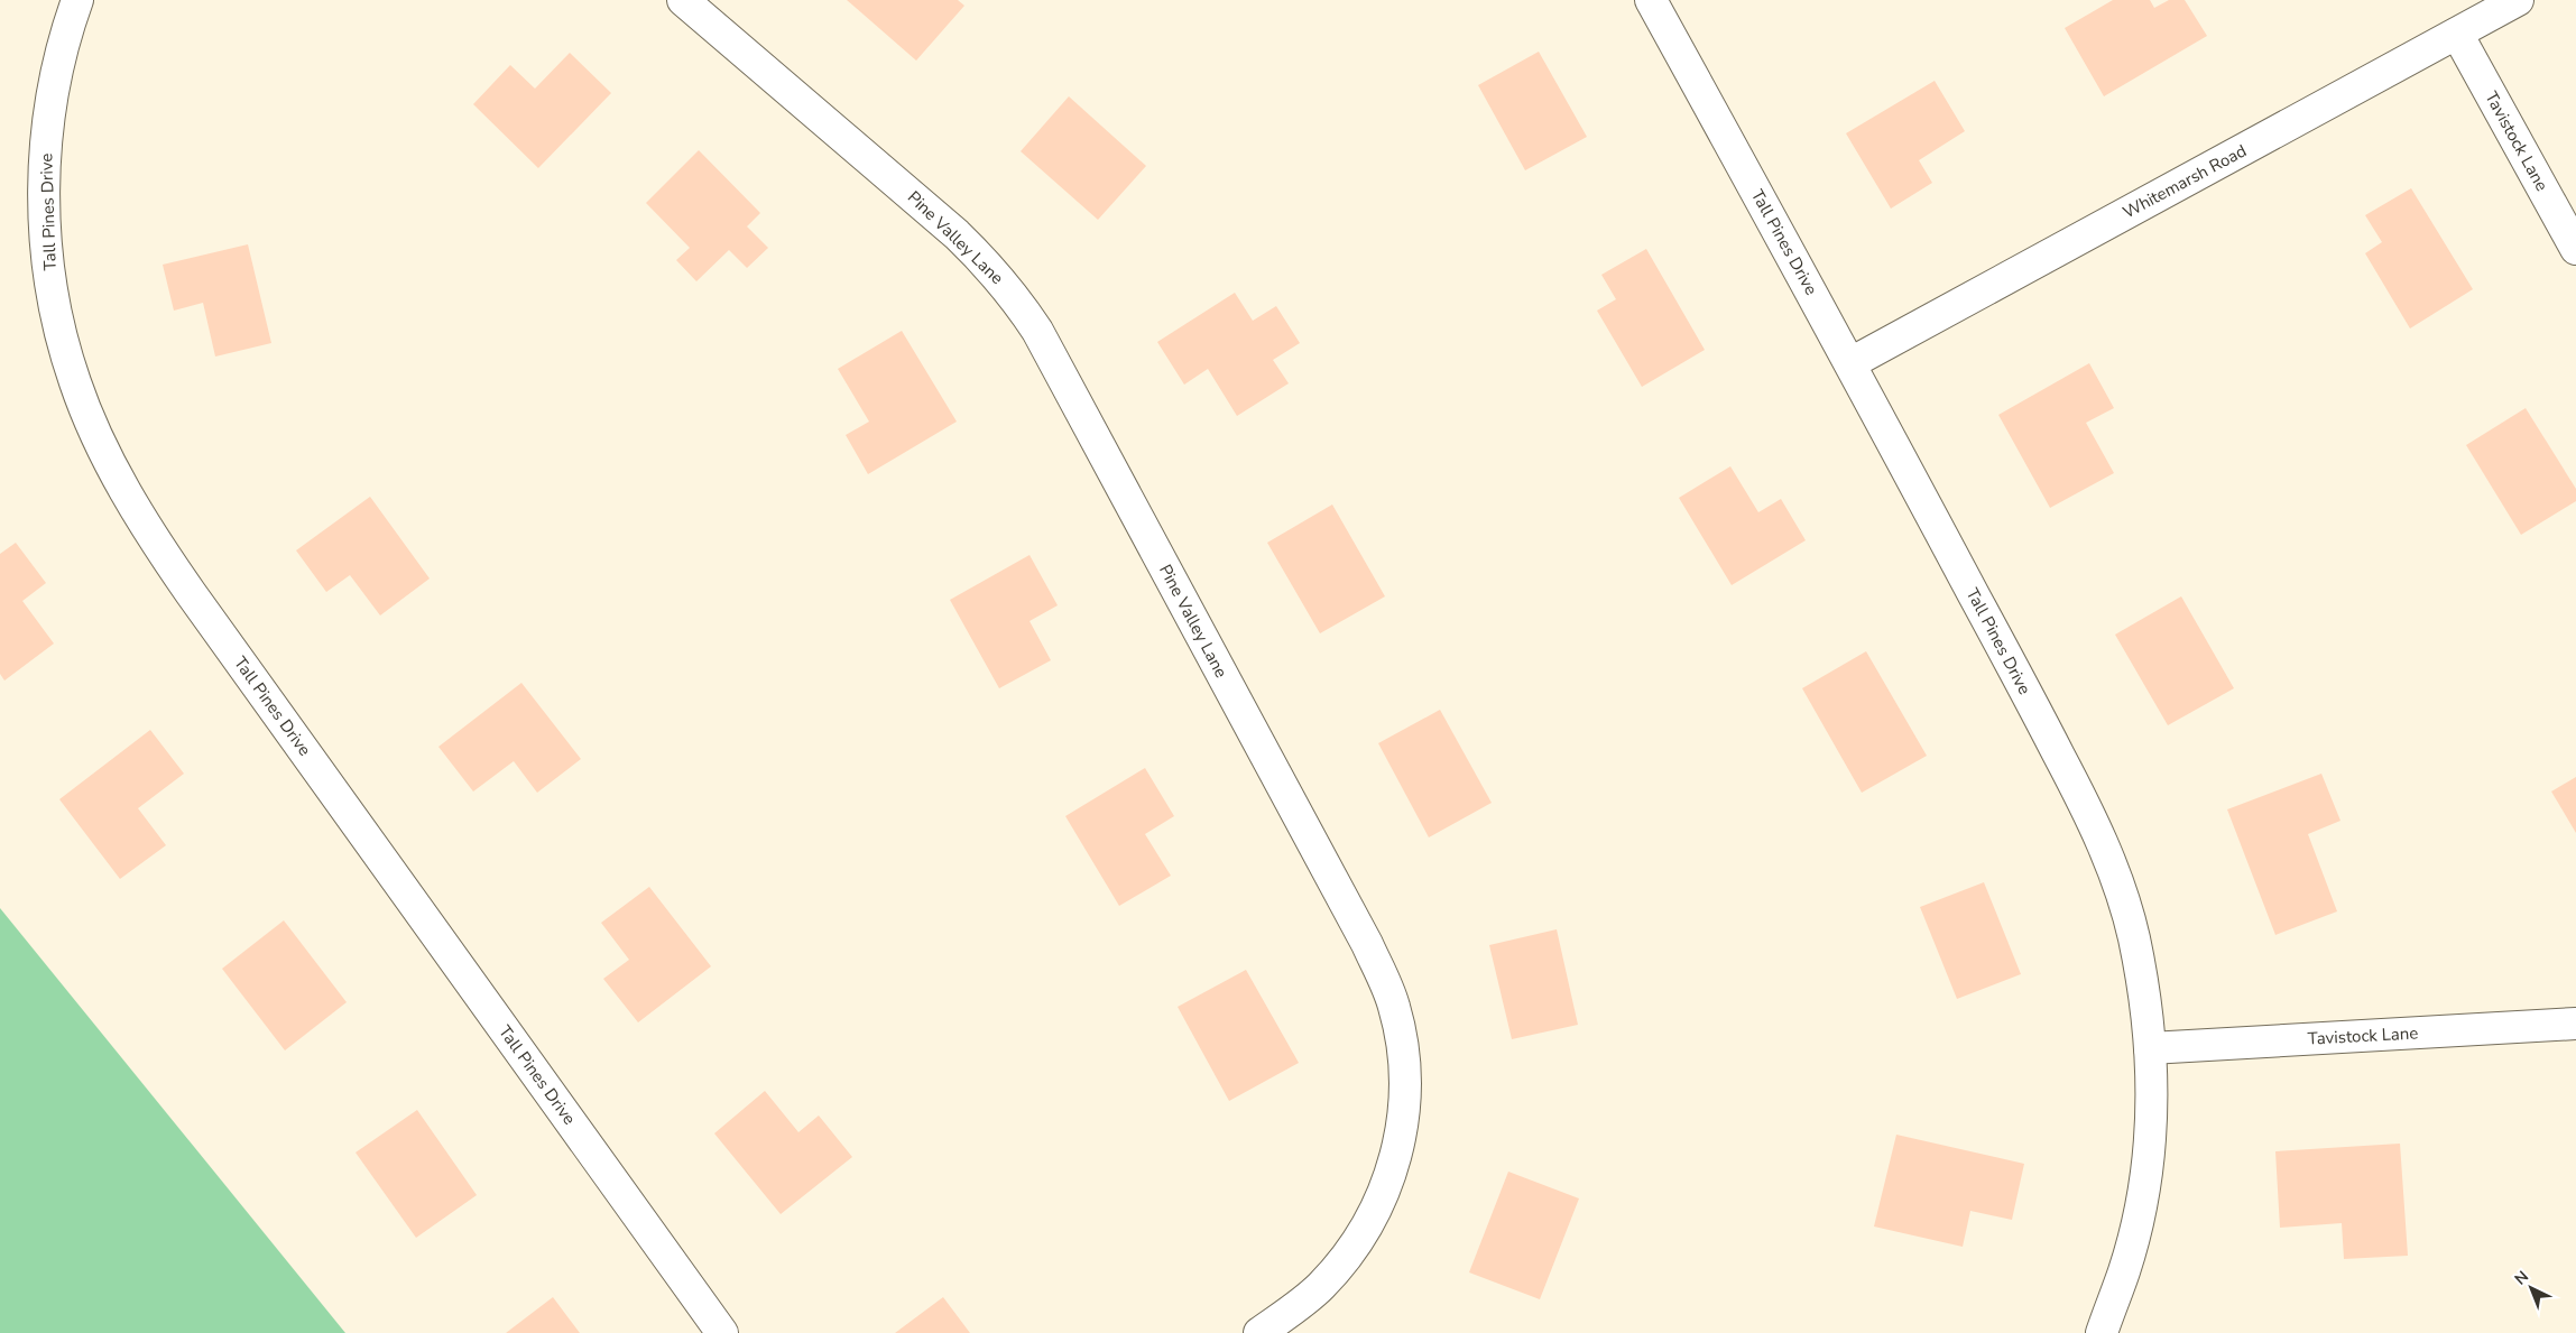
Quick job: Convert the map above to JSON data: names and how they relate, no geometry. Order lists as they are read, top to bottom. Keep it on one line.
{"streets":{"street":["Tavistock Lane","Whitemarsh Road","Tall Pines Drive","Pine Valley Lane"]},"crossings":[["Tavistock Lane","Whitemarsh Road"],["Tavistock Lane","Tall Pines Drive"],["Whitemarsh Road","Tall Pines Drive"]],"north":"top left"}
